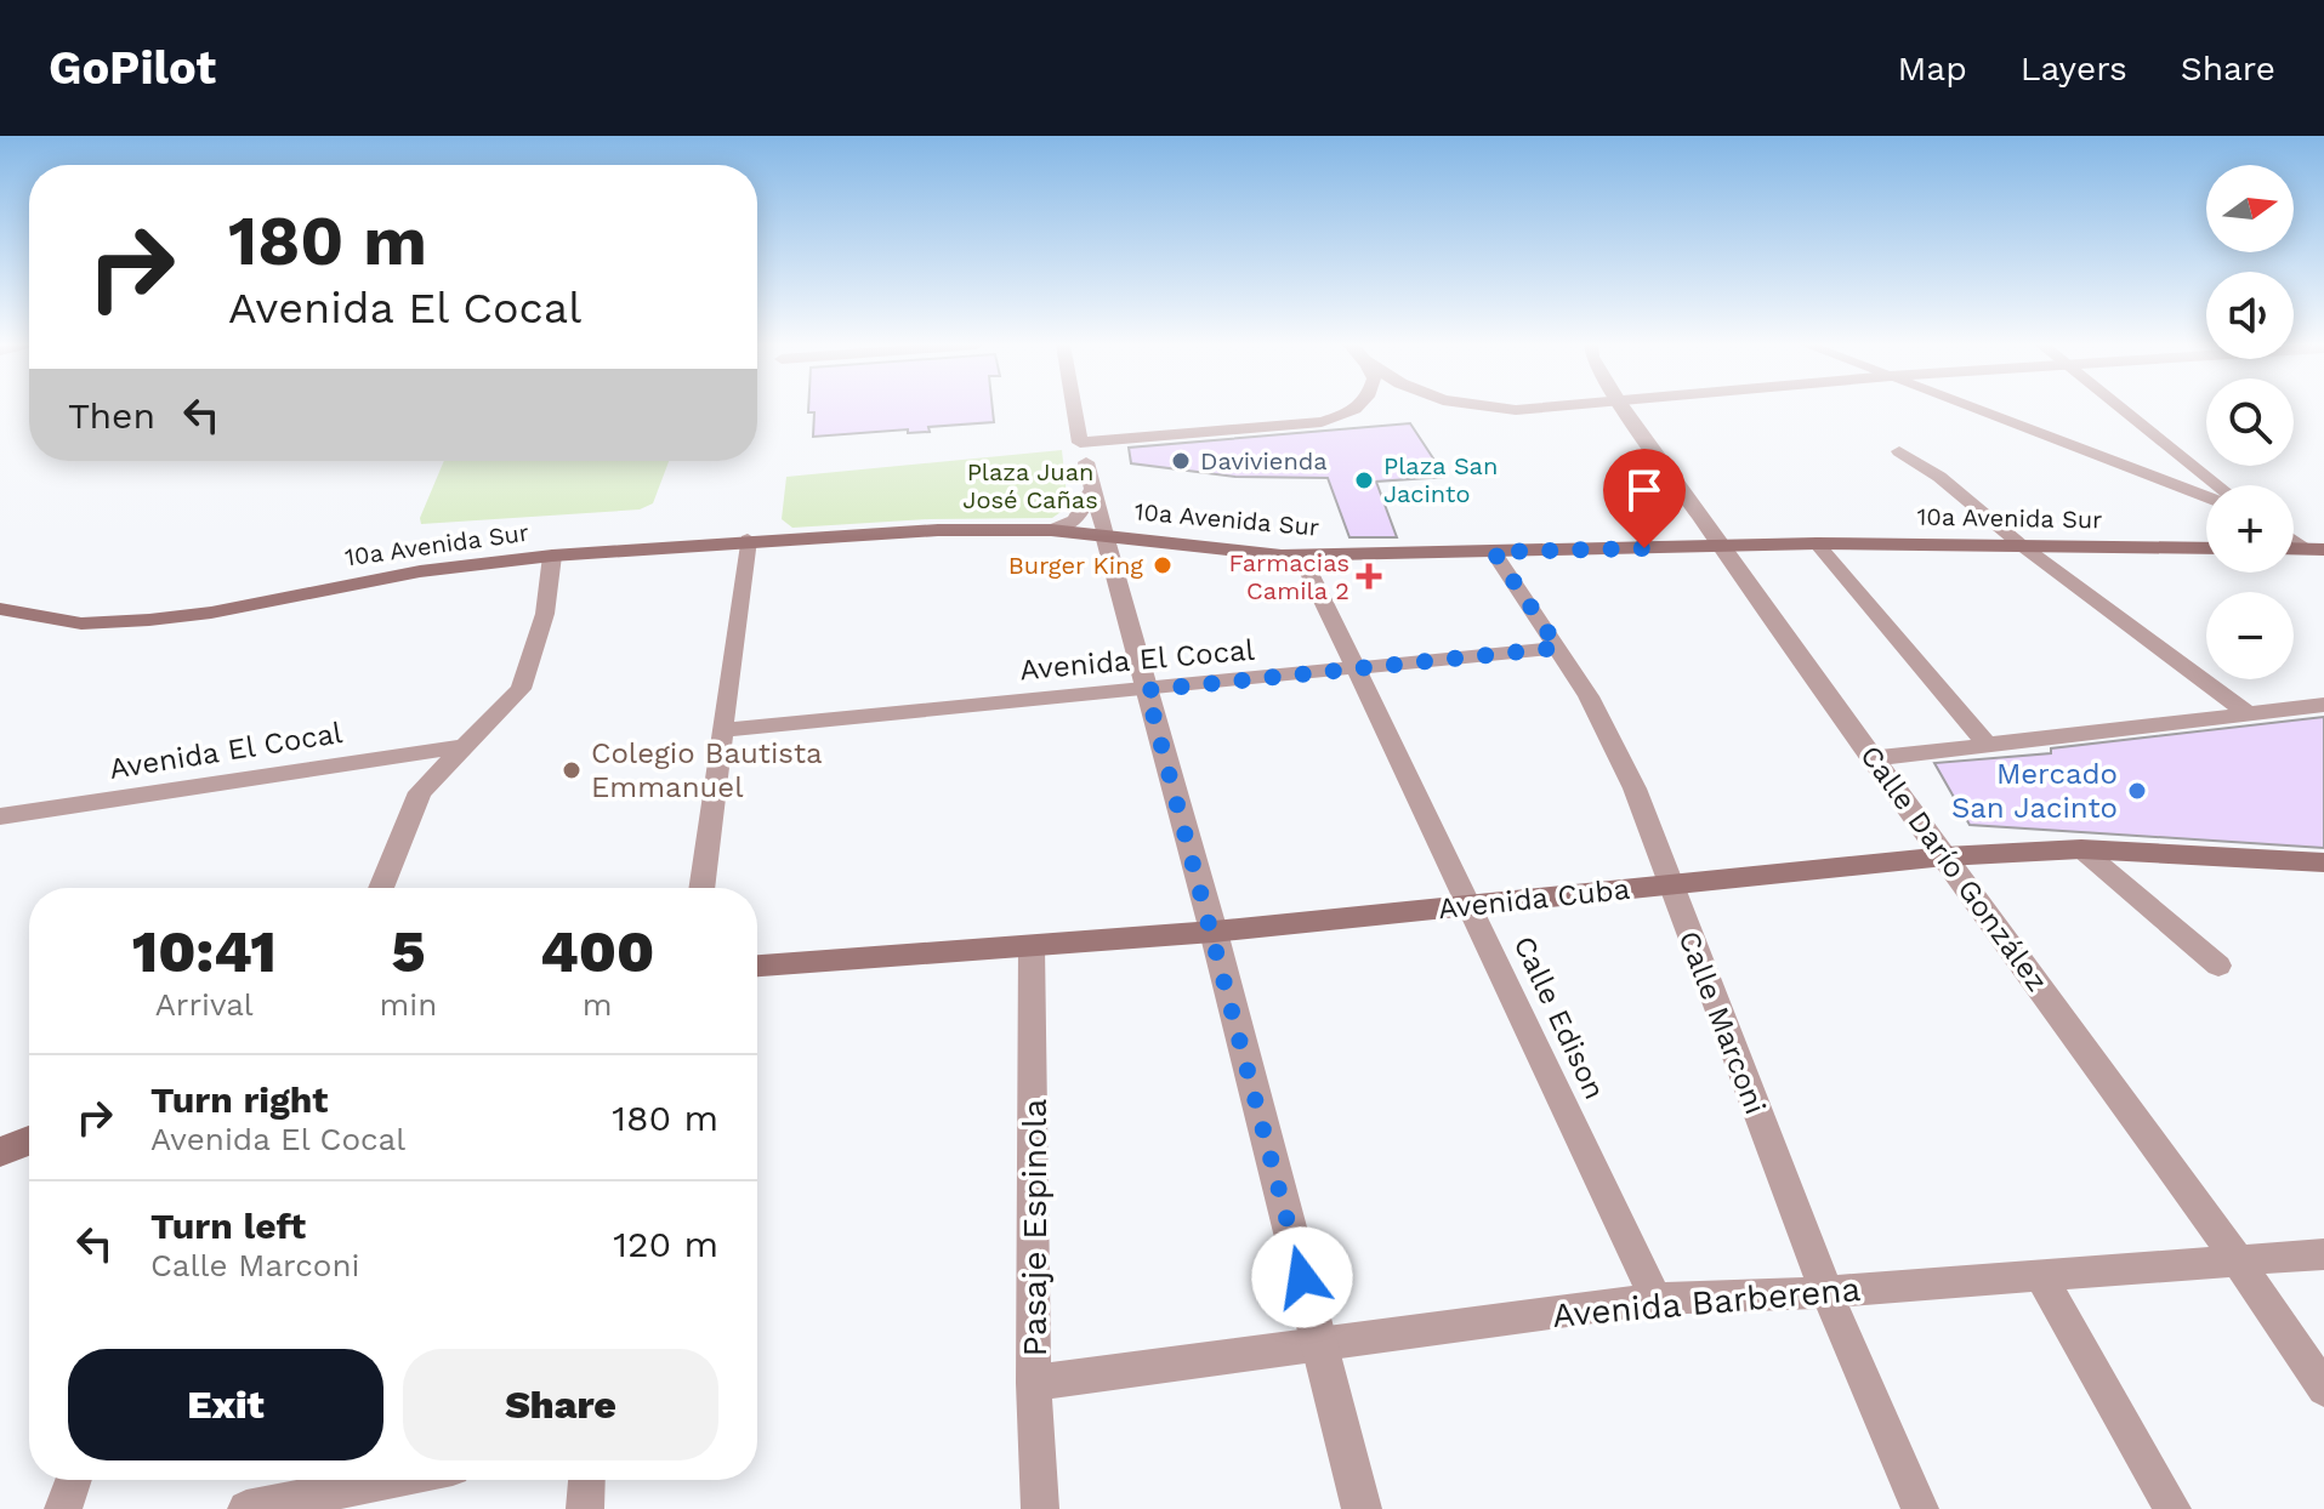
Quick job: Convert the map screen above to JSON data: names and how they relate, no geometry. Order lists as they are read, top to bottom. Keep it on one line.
{"streets":{"main road":["10a Avenida Sur","Avenida Cuba"],"street":["Avenida El Cocal","Calle Darío González","Calle Edison","Calle Marconi","Pasaje Espinola","Avenida Barberena"]},"crossings":[["10a Avenida Sur","Calle Darío González"],["10a Avenida Sur","Calle Edison"],["10a Avenida Sur","Calle Marconi"],["Avenida El Cocal","Calle Edison"],["Avenida El Cocal","Calle Marconi"],["Calle Darío González","Avenida Cuba"],["Calle Darío González","Avenida Barberena"],["Avenida Cuba","Calle Edison"],["Avenida Cuba","Calle Marconi"],["Avenida Cuba","Pasaje Espinola"],["Calle Edison","Avenida Barberena"],["Calle Marconi","Avenida Barberena"],["Pasaje Espinola","Avenida Barberena"]],"parks":["Plaza Juan José Cañas"],"places":{"other":["Davivienda","Plaza San Jacinto","Burger King","Colegio Bautista Emmanuel","Mercado San Jacinto"],"health":["Farmacias Camila 2"]},"north":"right","page":{"header":"GoPilot","nav":["Map","Layers","Share"],"map_buttons":["+","−"],"turn":["180 m","Avenida El Cocal"],"then":"Then","eta":["10:41","Arrival","5","min","400","m"],"list":[{"name":"Turn right","note":"Avenida El Cocal","value":"180 m"},{"name":"Turn left","note":"Calle Marconi","value":"120 m"}],"buttons":["Exit","Share"]}}
